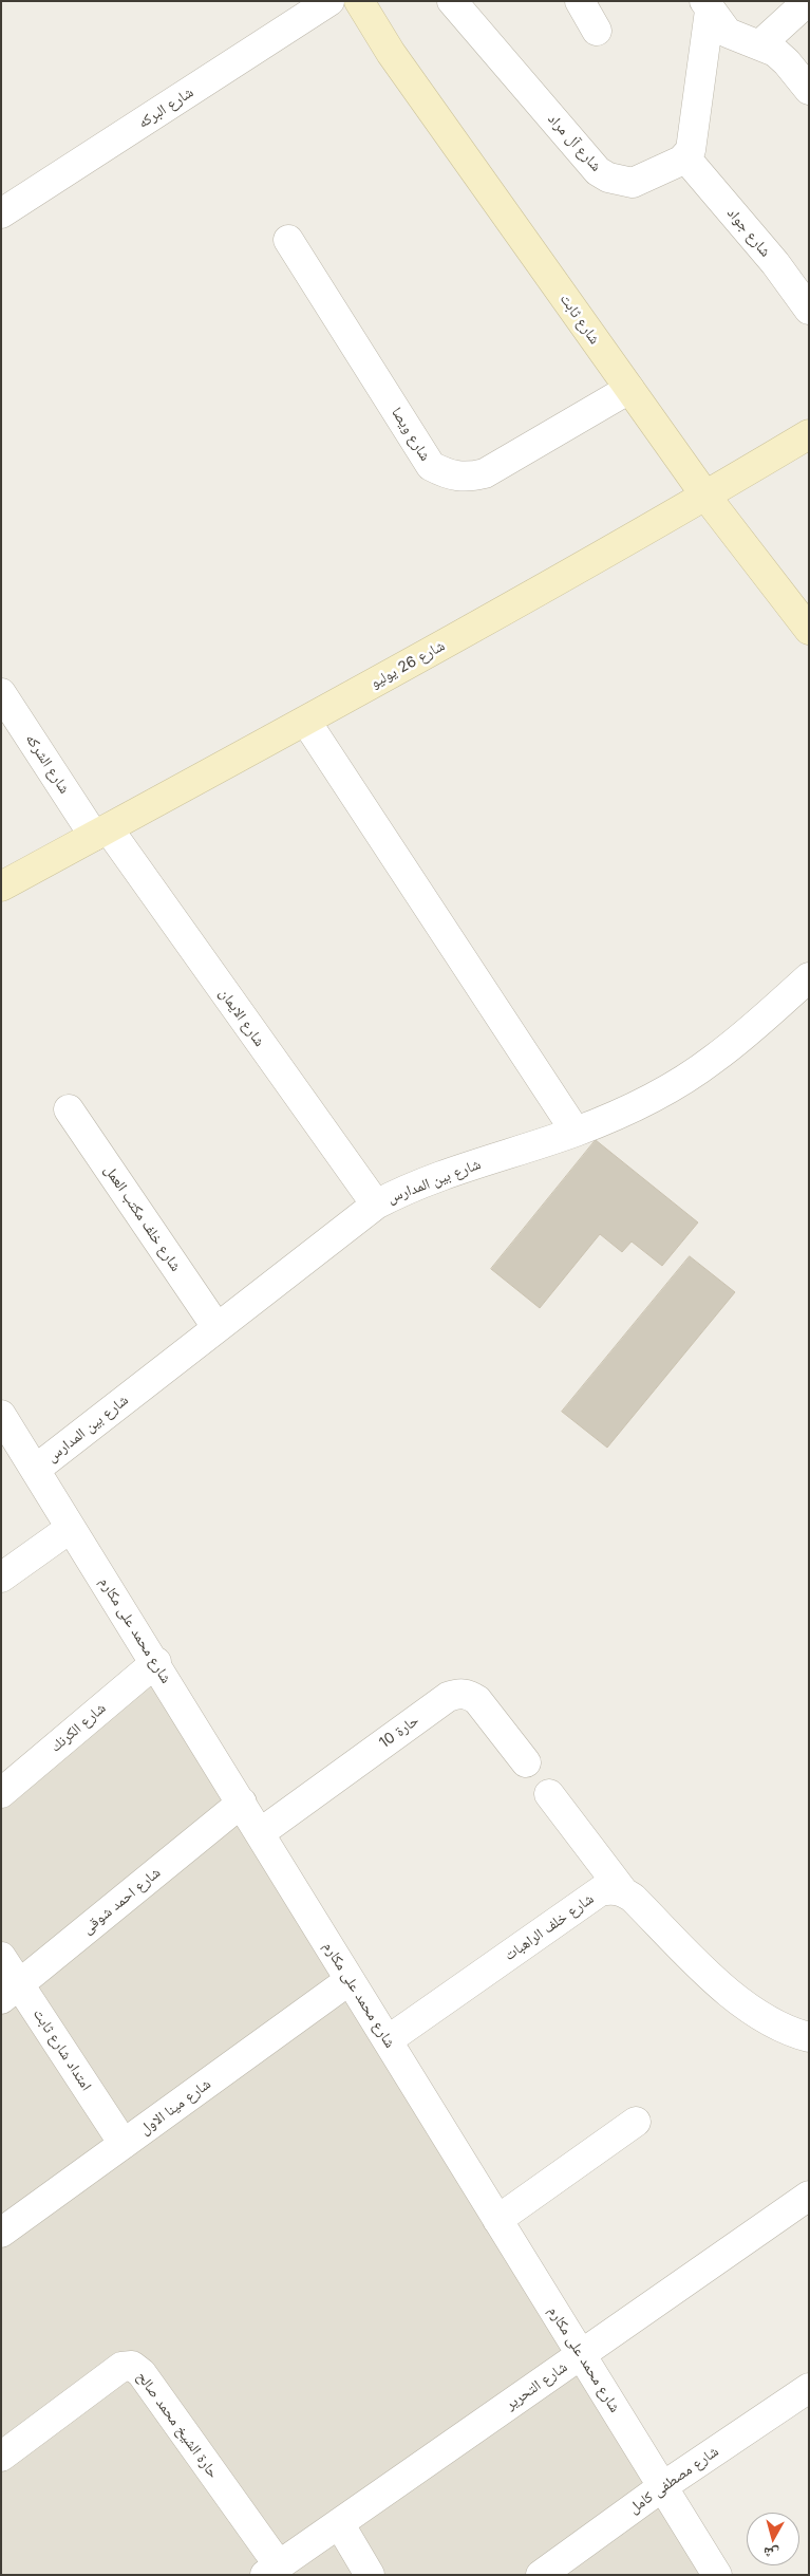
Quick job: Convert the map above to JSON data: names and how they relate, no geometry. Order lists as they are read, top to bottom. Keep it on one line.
{"streets":{"street":["شارع البركه","شارع آل مراد","شارع جواد","شارع ثابت","شارع ويصا","شارع 26 يوليو","شارع الشركه","شارع الايمان","شارع بين المدارس","شارع خلف مكتب العمل","شارع محمد على مكارم","شارع الكرنك","حارة 10","شارع احمد شوقى","شارع خلف الراهبات","امتداد شارع ثابت","شارع مينا الاول","شارع التحرير","حارة الشيخ محمد صالح","شارع مصطفى كامل"]},"crossings":[["شارع آل مراد","شارع جواد"],["شارع ثابت","شارع ويصا"],["شارع ثابت","شارع 26 يوليو"],["شارع 26 يوليو","شارع الشركه"],["شارع 26 يوليو","شارع الايمان"],["شارع الشركه","شارع الايمان"],["شارع الايمان","شارع بين المدارس"],["شارع بين المدارس","شارع خلف مكتب العمل"],["شارع بين المدارس","شارع محمد على مكارم"],["شارع محمد على مكارم","شارع الكرنك"],["شارع محمد على مكارم","حارة 10"],["شارع محمد على مكارم","شارع احمد شوقى"],["شارع محمد على مكارم","شارع خلف الراهبات"],["شارع محمد على مكارم","شارع مينا الاول"],["شارع محمد على مكارم","شارع التحرير"],["شارع محمد على مكارم","شارع مصطفى كامل"],["شارع احمد شوقى","امتداد شارع ثابت"],["امتداد شارع ثابت","شارع مينا الاول"],["شارع التحرير","حارة الشيخ محمد صالح"]],"north":"bottom"}
